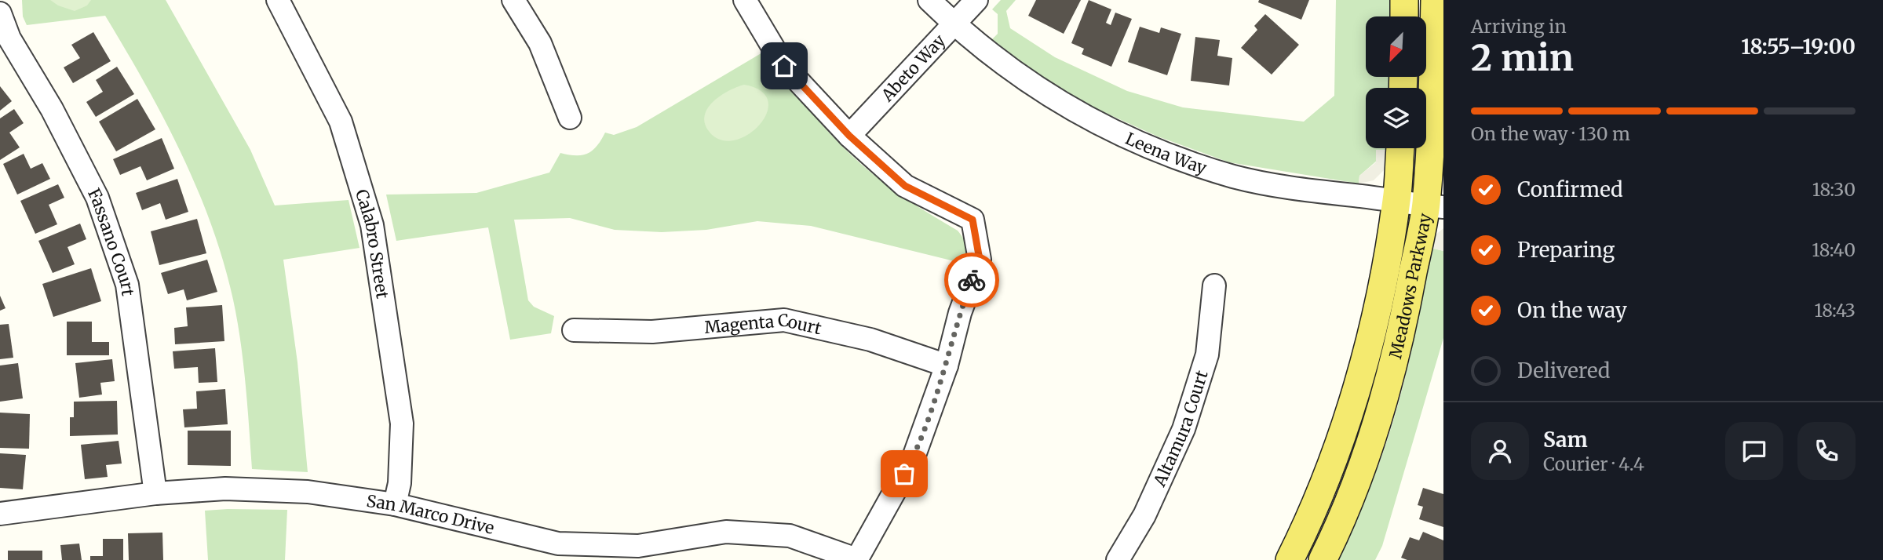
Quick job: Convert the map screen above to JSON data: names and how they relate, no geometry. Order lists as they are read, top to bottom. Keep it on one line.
{"streets":{"main road":["Meadows Parkway"],"street":["Abeto Way","Leena Way","Fassano Court","Calabro Street","Magenta Court","Altamura Court","San Marco Drive"]},"crossings":[["Abeto Way","Leena Way"],["Leena Way","Meadows Parkway"],["Fassano Court","San Marco Drive"],["Calabro Street","San Marco Drive"]],"north":"bottom left","page":{"heading":["2 min","Arriving in","18:55–19:00"],"panel":["Sam","Courier · 4.4"],"bar":"On the way · 130 m","list":[["Confirmed","18:30"],["Preparing","18:40"],["On the way","18:43"],"Delivered"]}}
